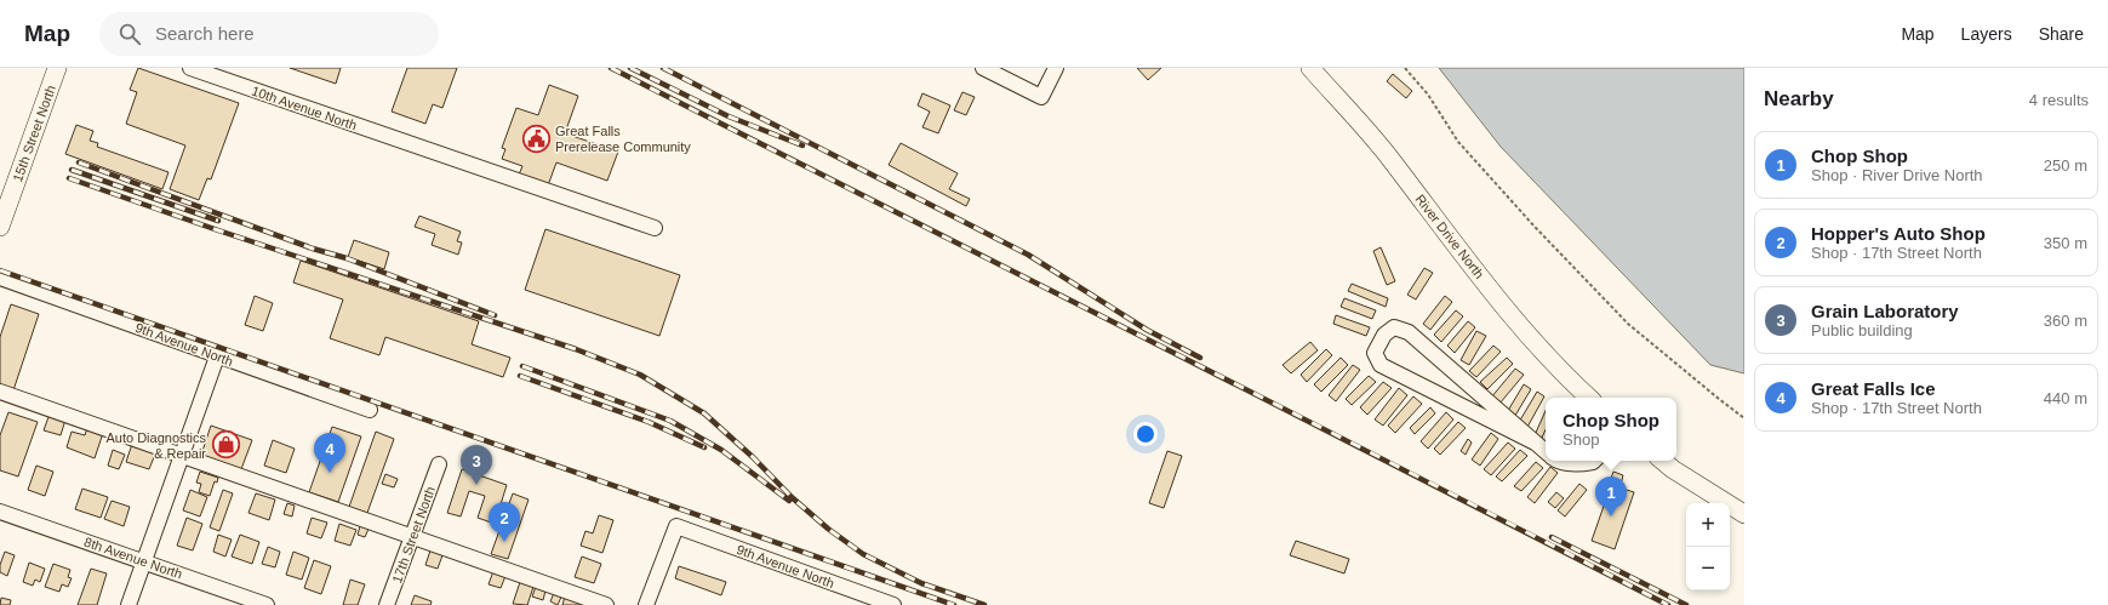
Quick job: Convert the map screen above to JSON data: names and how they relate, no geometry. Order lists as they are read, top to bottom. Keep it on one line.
{"streets":{"main road":["15th Street North","River Drive North"],"street":["10th Avenue North","9th Avenue North","17th Street North","8th Avenue North"]},"places":{"public building":["Great Falls Prerelease Community"],"shop":["Auto Diagnostics & Repair"]},"page":{"header":"Map","search":"Search here","nav":["Map","Layers","Share"],"heading":["Nearby","4 results"],"list":[{"mark":"1","name":"Chop Shop","note":"Shop · River Drive North","value":"250 m"},{"mark":"2","name":"Hopper's Auto Shop","note":"Shop · 17th Street North","value":"350 m"},{"mark":"3","name":"Grain Laboratory","note":"Public building","value":"360 m"},{"mark":"4","name":"Great Falls Ice","note":"Shop · 17th Street North","value":"440 m"}],"popup":["Chop Shop","Shop"],"pins":["4","3","1","2"],"map_buttons":["+","−"]}}
